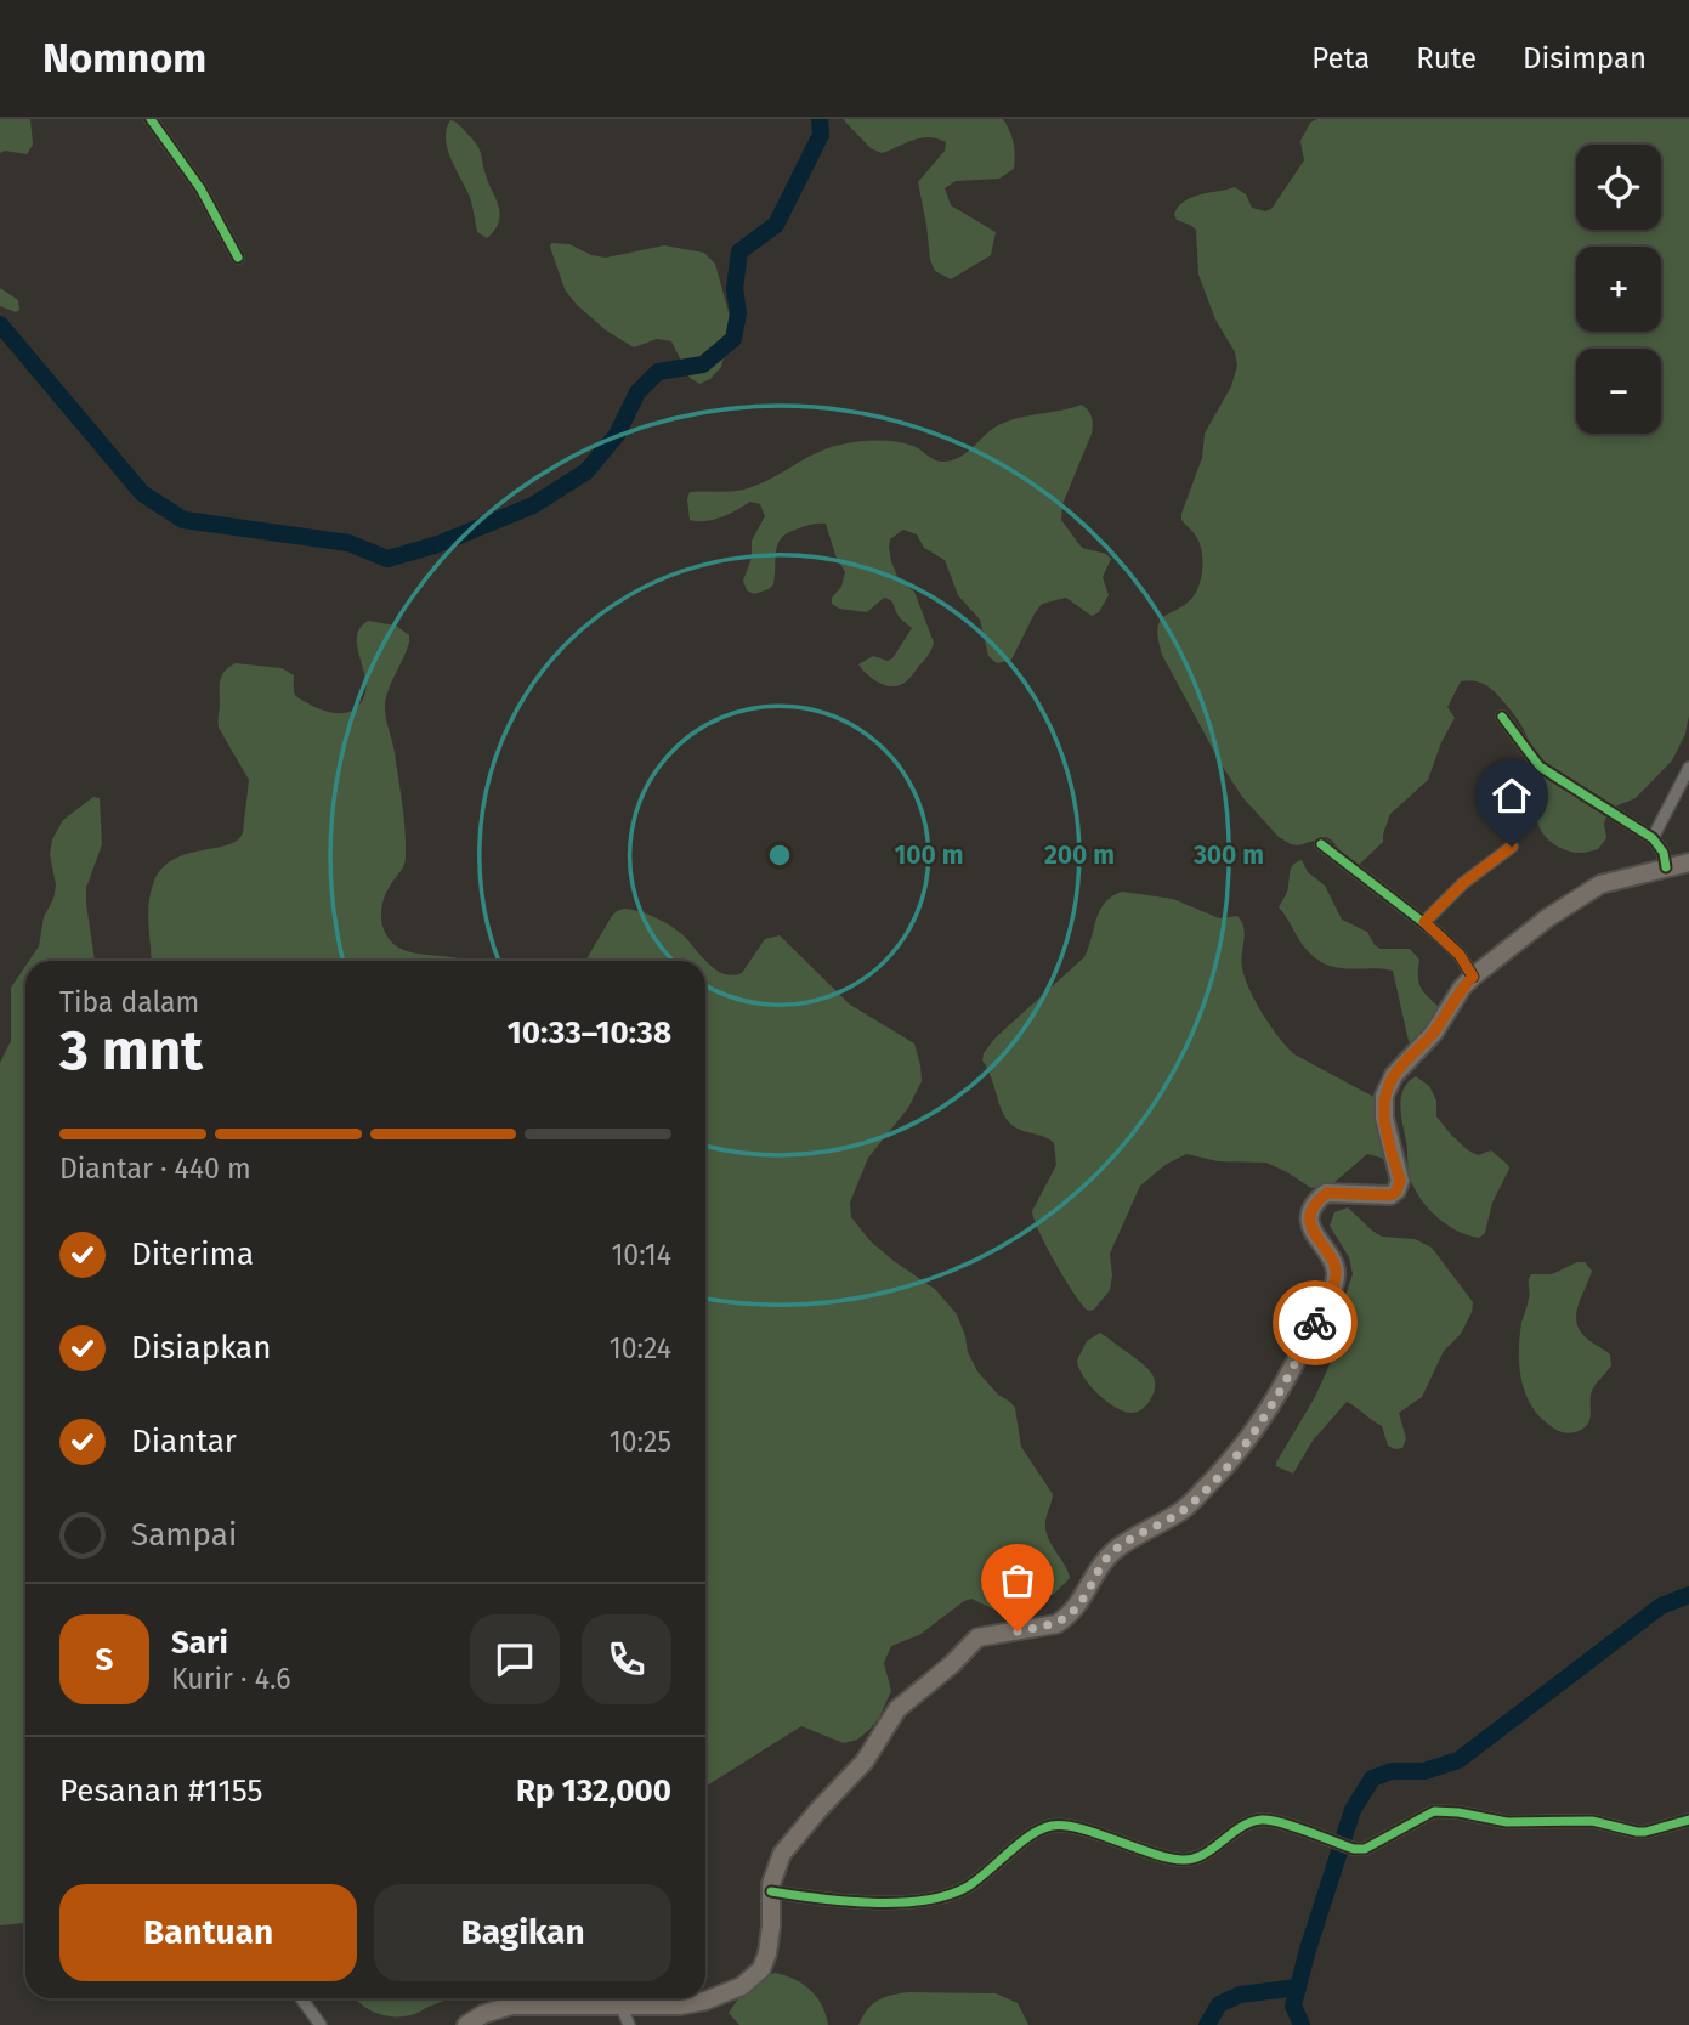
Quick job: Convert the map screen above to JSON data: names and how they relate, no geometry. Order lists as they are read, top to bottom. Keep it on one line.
{"page":{"header":"Nomnom","nav":["Peta","Rute","Disimpan"],"map_buttons":["+","−"],"heading":["3 mnt","Tiba dalam","10:33–10:38"],"panel":["Sari","Kurir · 4.6","Pesanan #1155","Rp 132,000"],"bar":"Diantar · 440 m","list":[["Diterima","10:14"],["Disiapkan","10:24"],["Diantar","10:25"],"Sampai"],"round":"S","buttons":["Bantuan","Bagikan"]},"rings":["100 m","200 m","300 m"]}
